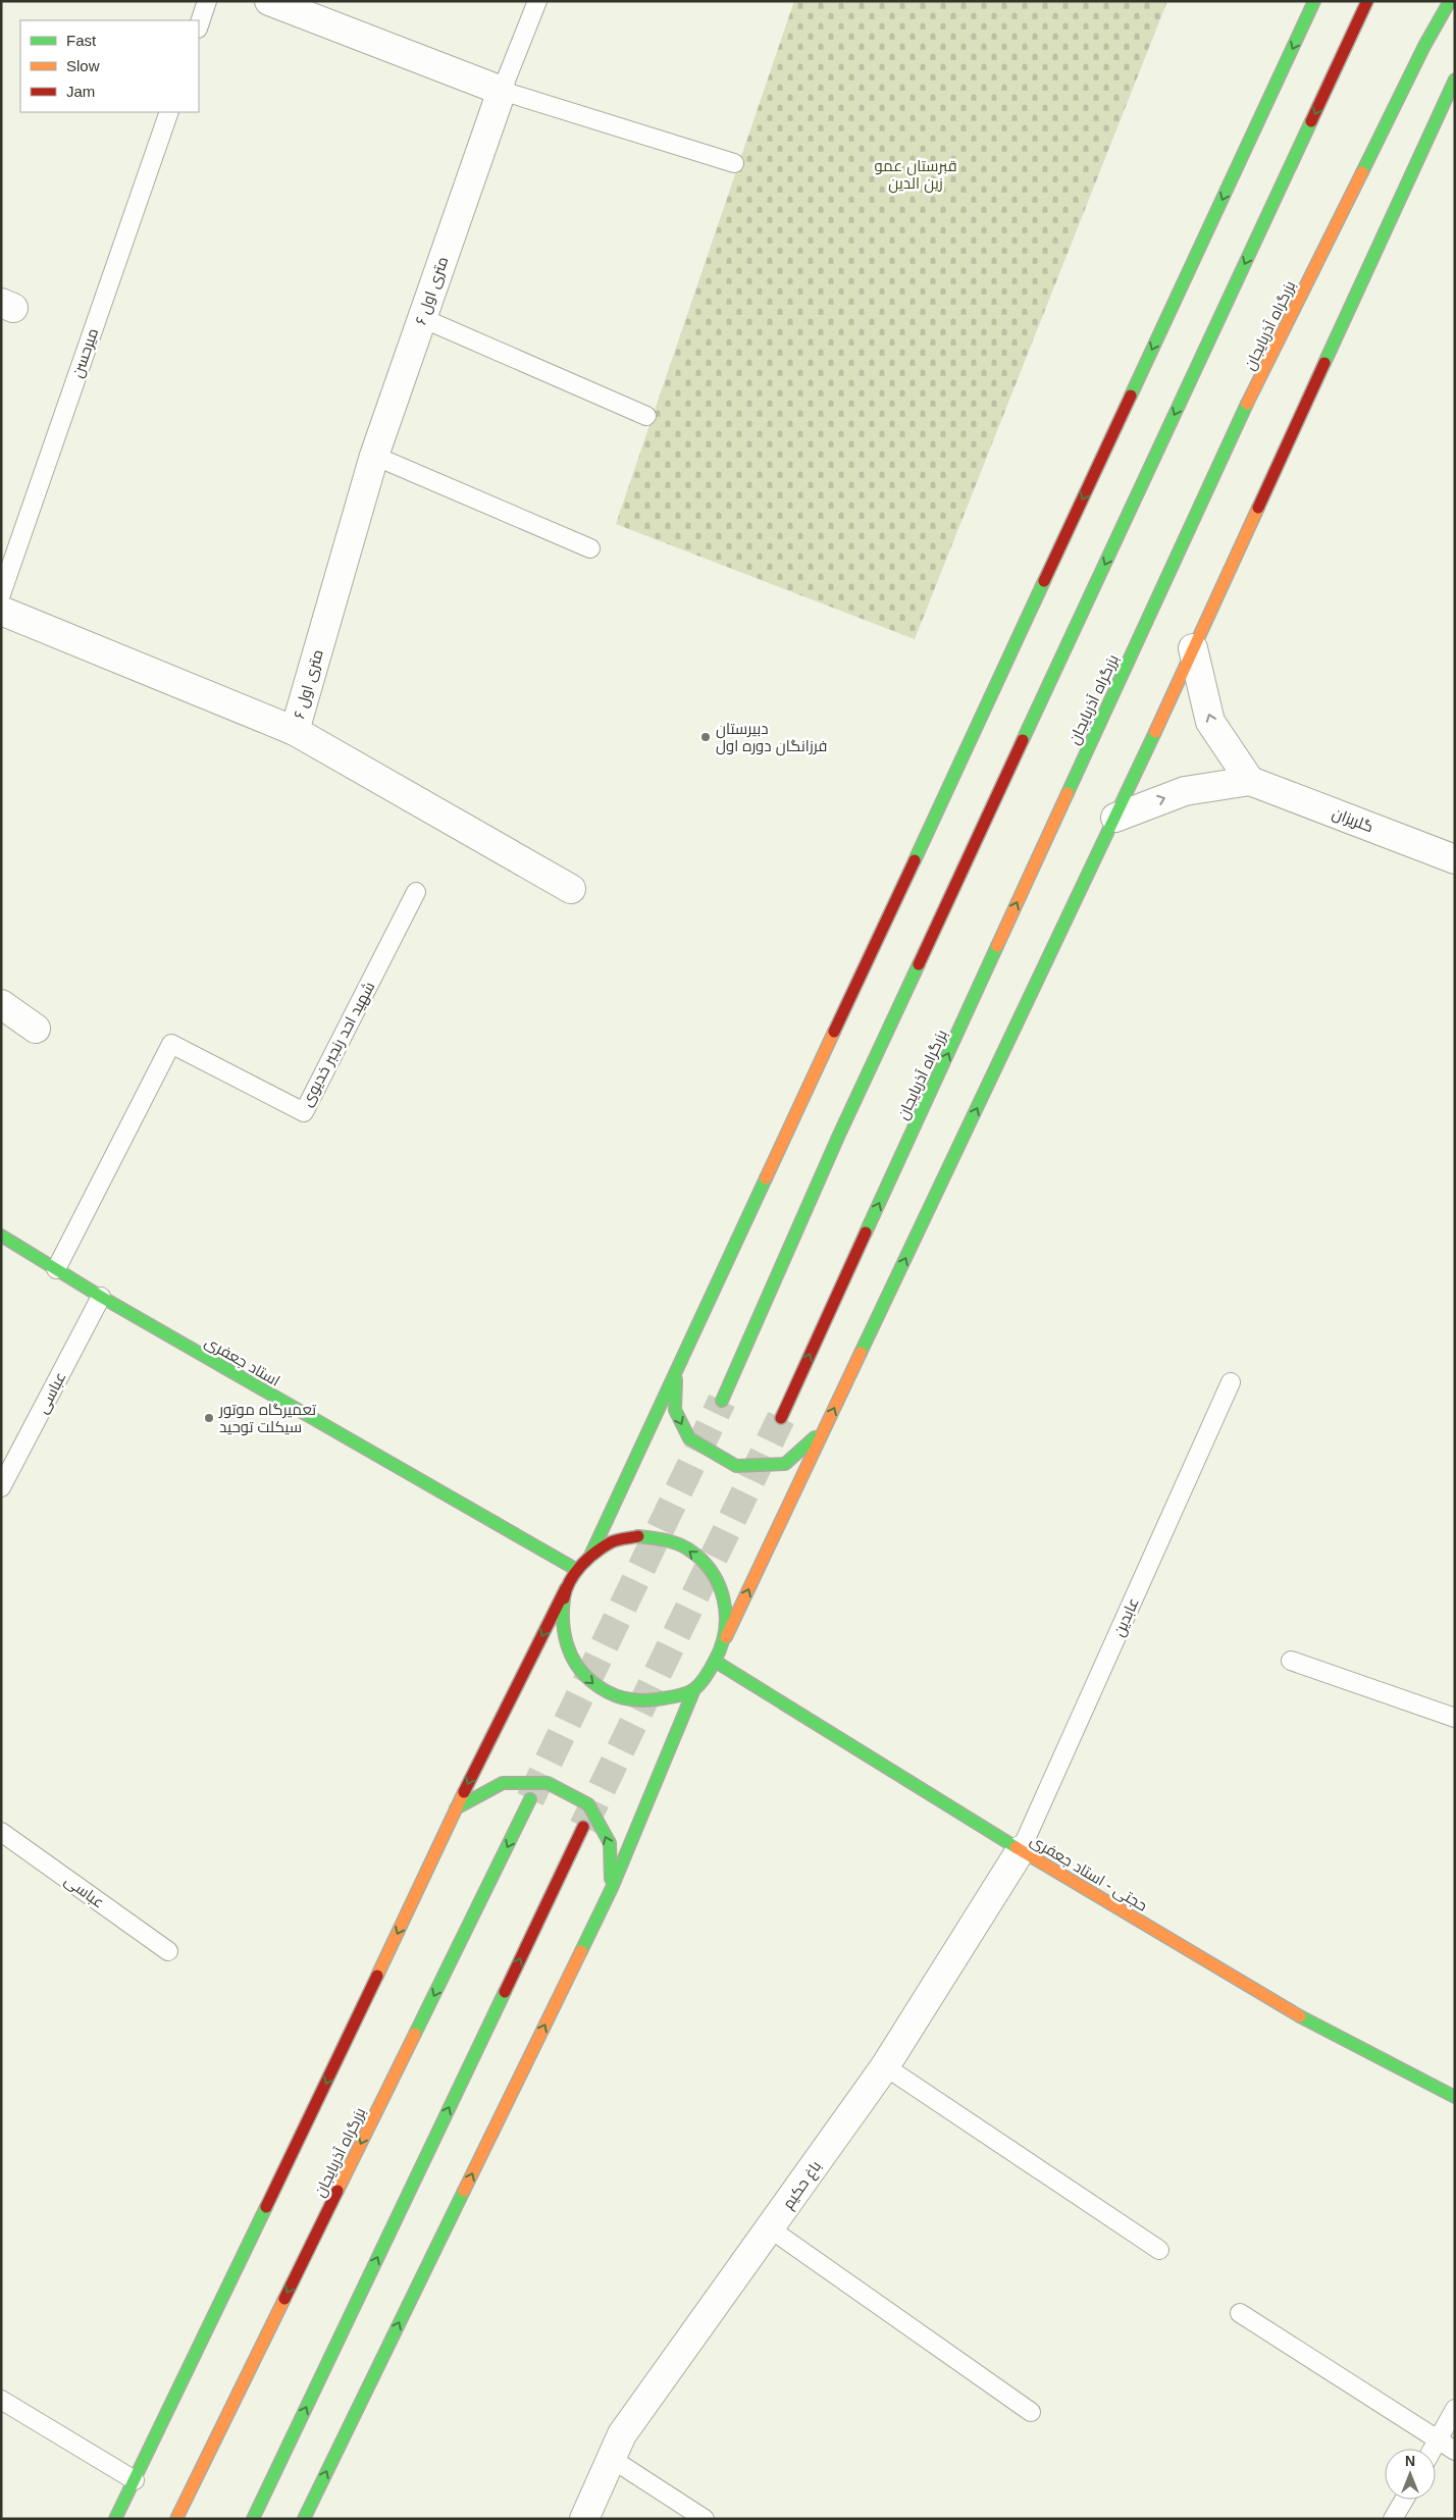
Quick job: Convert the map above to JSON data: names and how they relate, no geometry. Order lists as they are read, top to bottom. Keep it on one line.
{"streets":{"main road":["بزرگراه آذربایجان","استاد جعفری","حجتی - استاد جعفری"],"street":["۶ متری اول","گلریزان","باغ حکیم"],"lane":["میرحسن","شهید احد رنجبر خدیوی","عباسی","عابدین"]},"crossings":[["شهید احد رنجبر خدیوی","استاد جعفری"],["استاد جعفری","عباسی"],["استاد جعفری","حجتی - استاد جعفری"],["عابدین","حجتی - استاد جعفری"],["عابدین","باغ حکیم"],["حجتی - استاد جعفری","باغ حکیم"]],"one_way":["گلریزان"],"parks":["قبرستان عمو زین الدین"],"places":["دبیرستان فرزانگان دوره اول","تعمیرگاه موتور سیکلت توحید"],"legend":["Fast","Slow","Jam"],"north":"top"}
